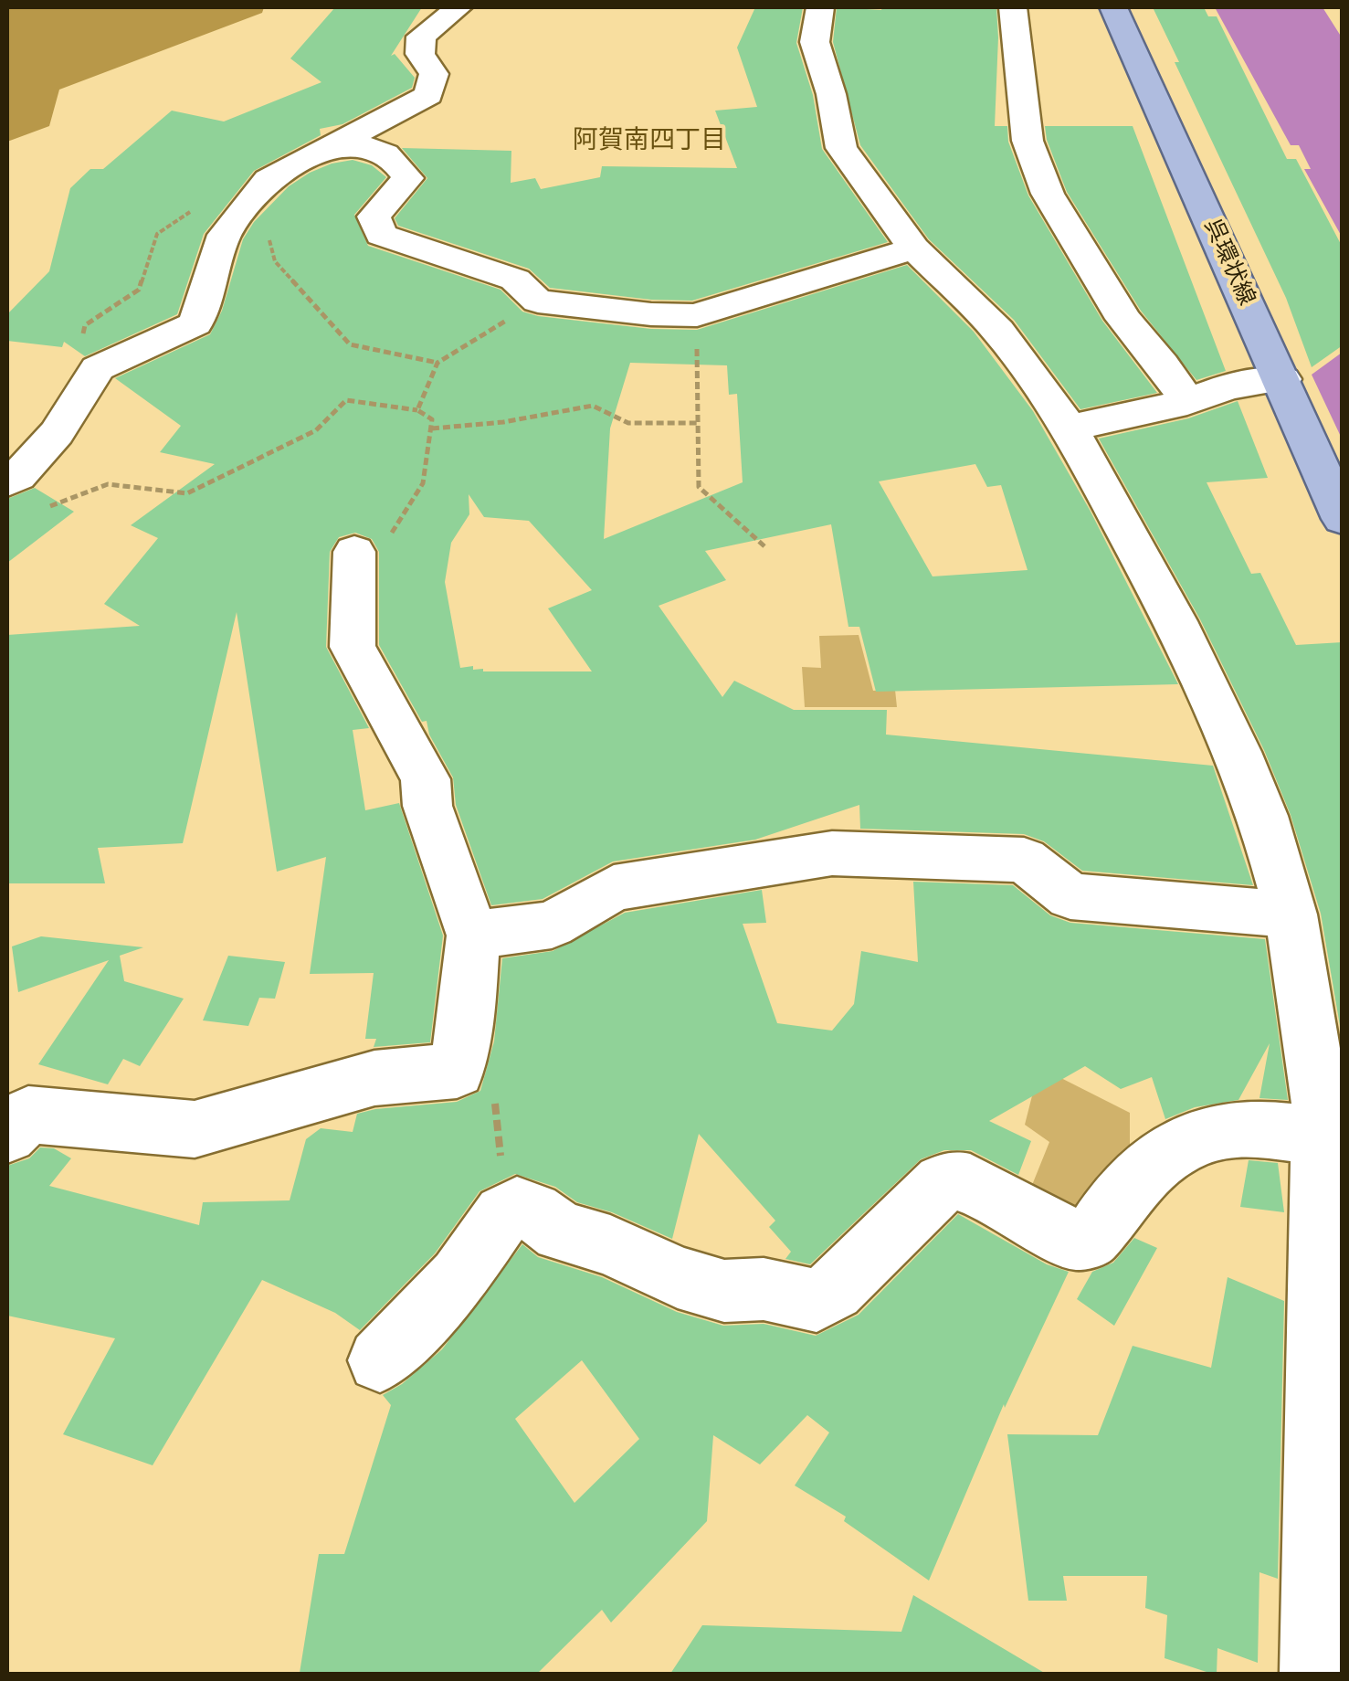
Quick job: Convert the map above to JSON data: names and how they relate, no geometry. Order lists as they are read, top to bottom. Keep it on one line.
{"streets":{"main road":["呉環状線"]},"districts":["阿賀南四丁目"]}
